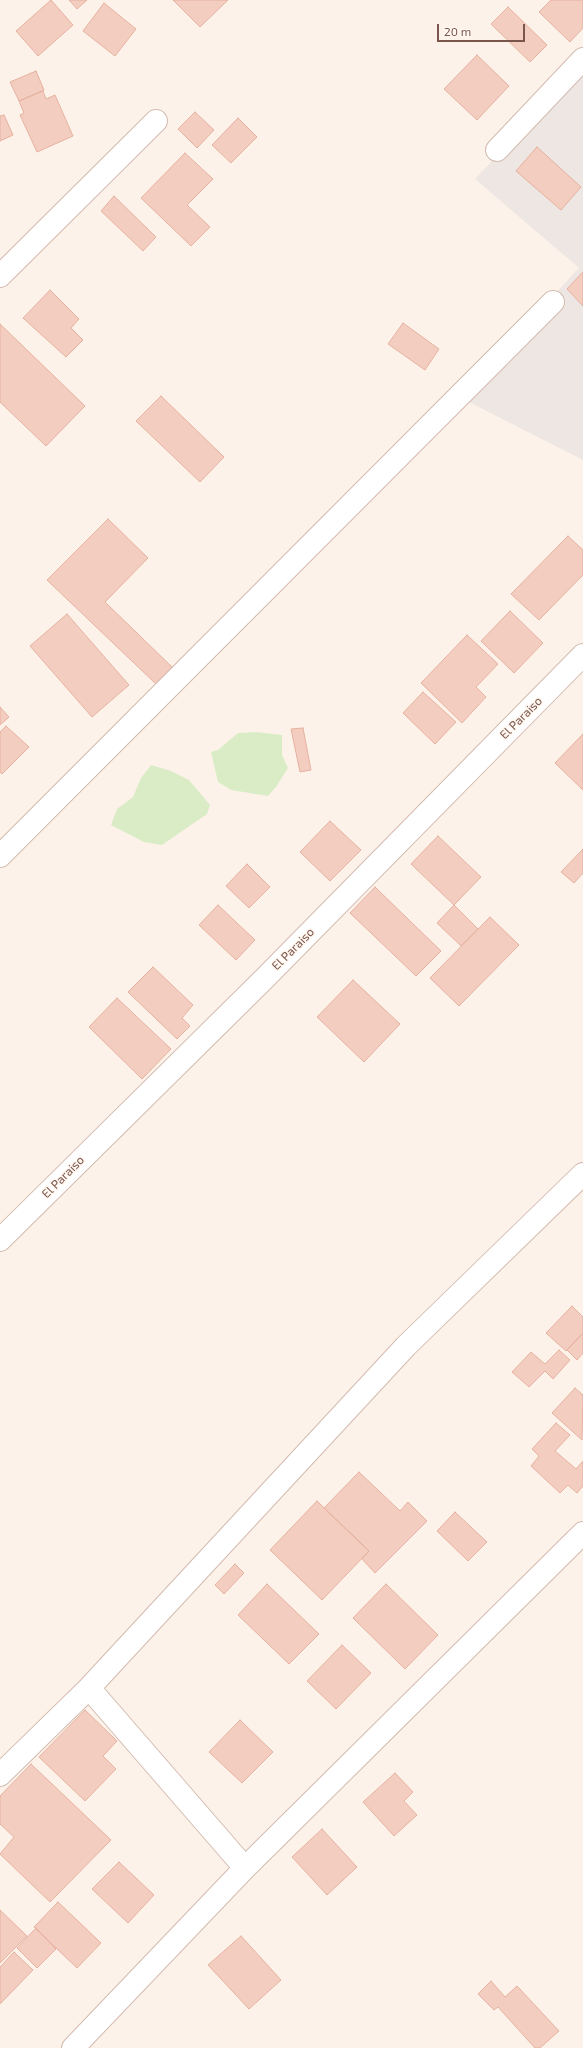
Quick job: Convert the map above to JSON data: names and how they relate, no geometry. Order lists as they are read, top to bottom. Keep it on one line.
{"streets":{"street":["El Paraiso"]},"scale_bar":"20 m"}
